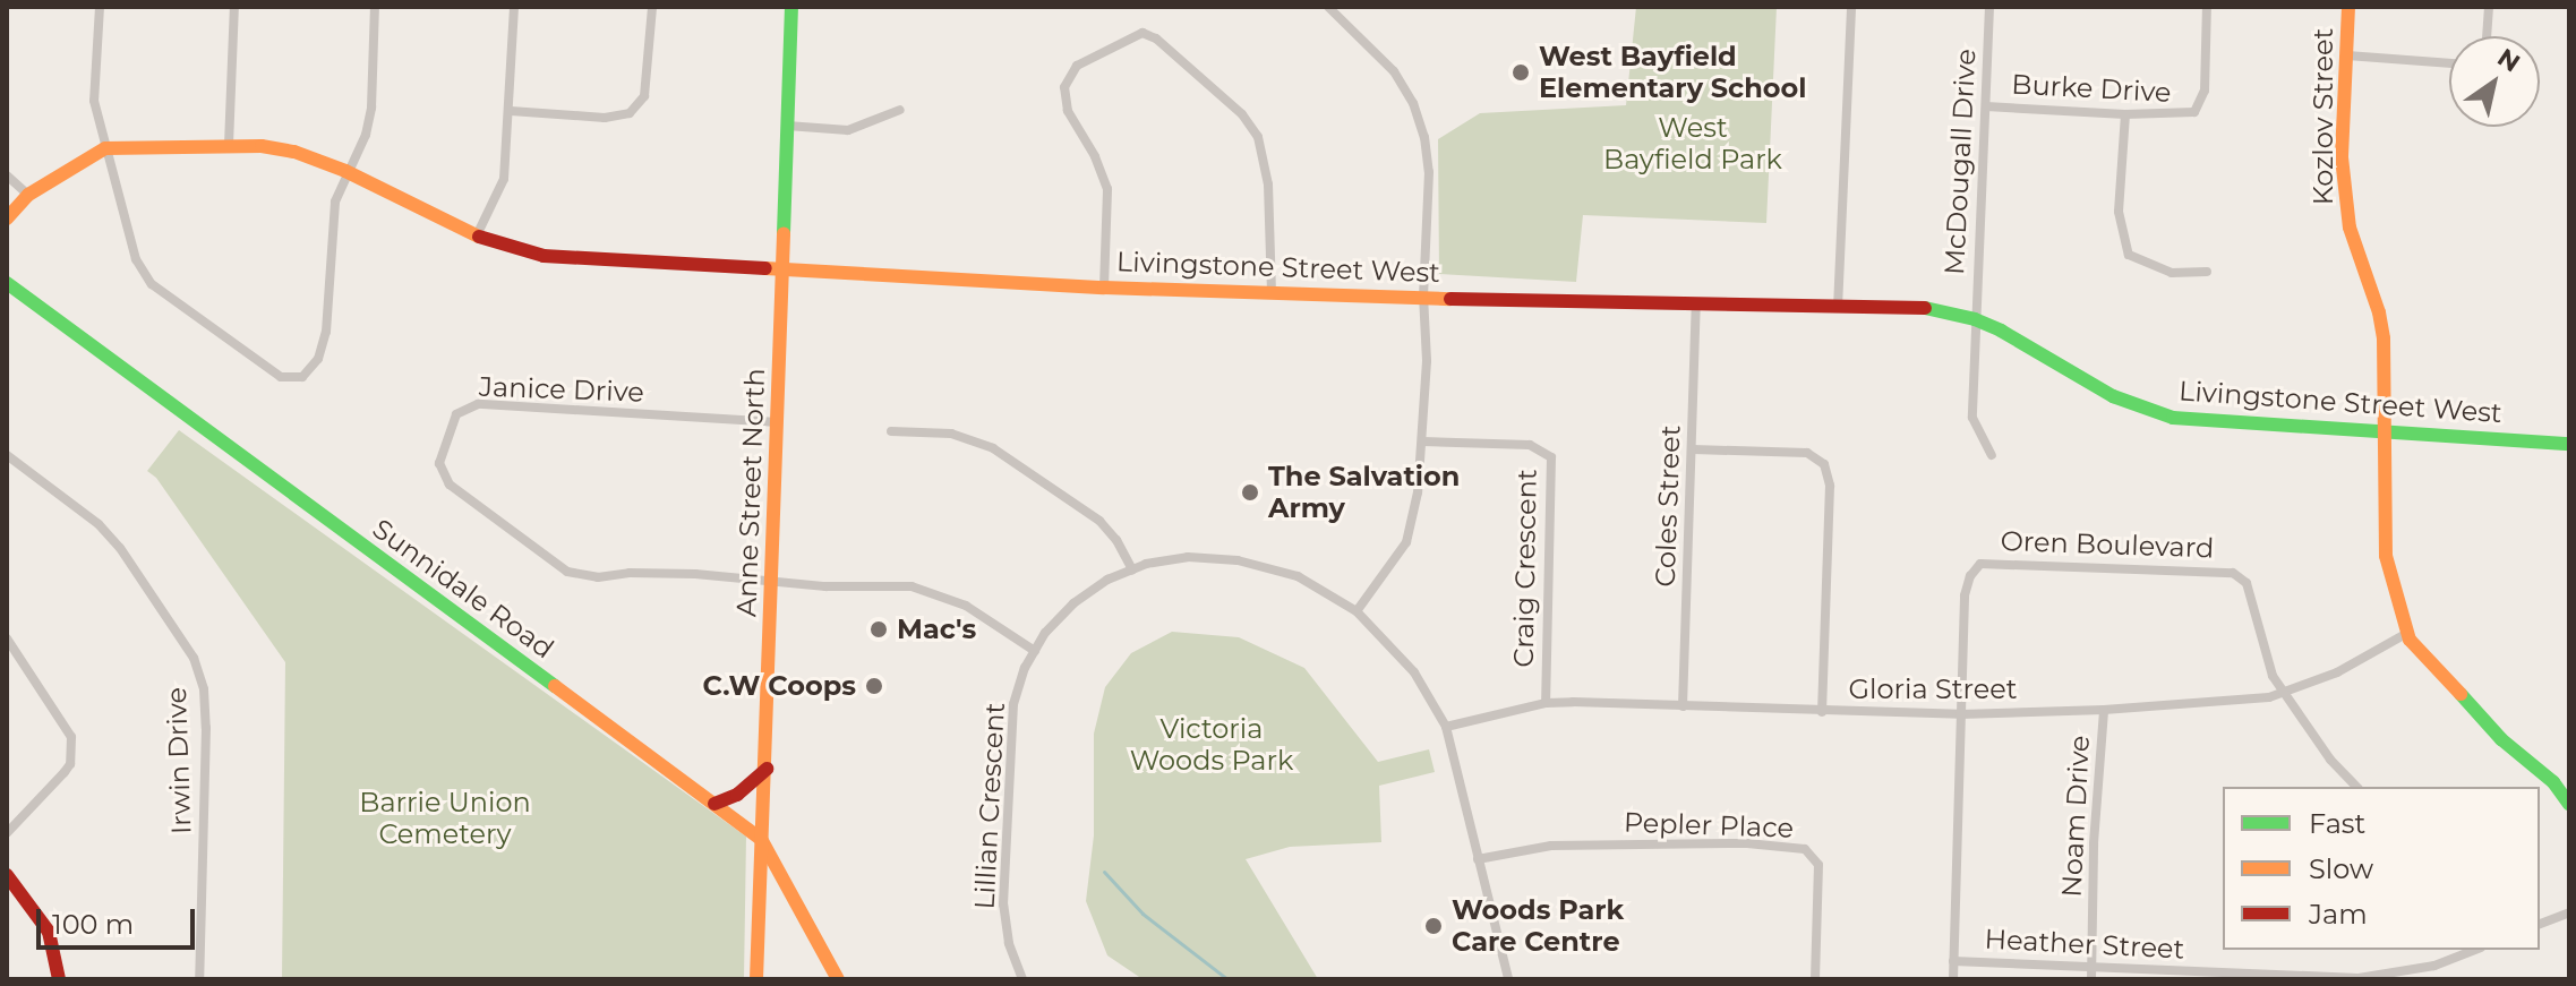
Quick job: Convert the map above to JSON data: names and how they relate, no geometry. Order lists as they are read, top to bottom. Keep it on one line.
{"streets":{"street":["Burke Drive","Kozlov Street","McDougall Drive","Livingstone Street West","Janice Drive","Anne Street North","Coles Street","Oren Boulevard","Craig Crescent","Sunnidale Road","Gloria Street","Irwin Drive","Lillian Crescent","Noam Drive","Pepler Place","Heather Street"]},"crossings":[["Burke Drive","McDougall Drive"],["Kozlov Street","Livingstone Street West"],["Kozlov Street","Gloria Street"],["McDougall Drive","Livingstone Street West"],["Livingstone Street West","Anne Street North"],["Livingstone Street West","Coles Street"],["Janice Drive","Anne Street North"],["Janice Drive","Lillian Crescent"],["Anne Street North","Sunnidale Road"],["Coles Street","Gloria Street"],["Oren Boulevard","Gloria Street"],["Oren Boulevard","Heather Street"],["Craig Crescent","Gloria Street"],["Gloria Street","Lillian Crescent"],["Gloria Street","Noam Drive"],["Lillian Crescent","Pepler Place"],["Noam Drive","Heather Street"]],"parks":["West Bayfield Park","Victoria Woods Park","Barrie Union Cemetery"],"places":["West Bayfield Elementary School","The Salvation Army","Mac's","C.W Coops","Woods Park Care Centre"],"legend":["Fast","Slow","Jam"],"scale_bar":"100 m","north":"top right"}
